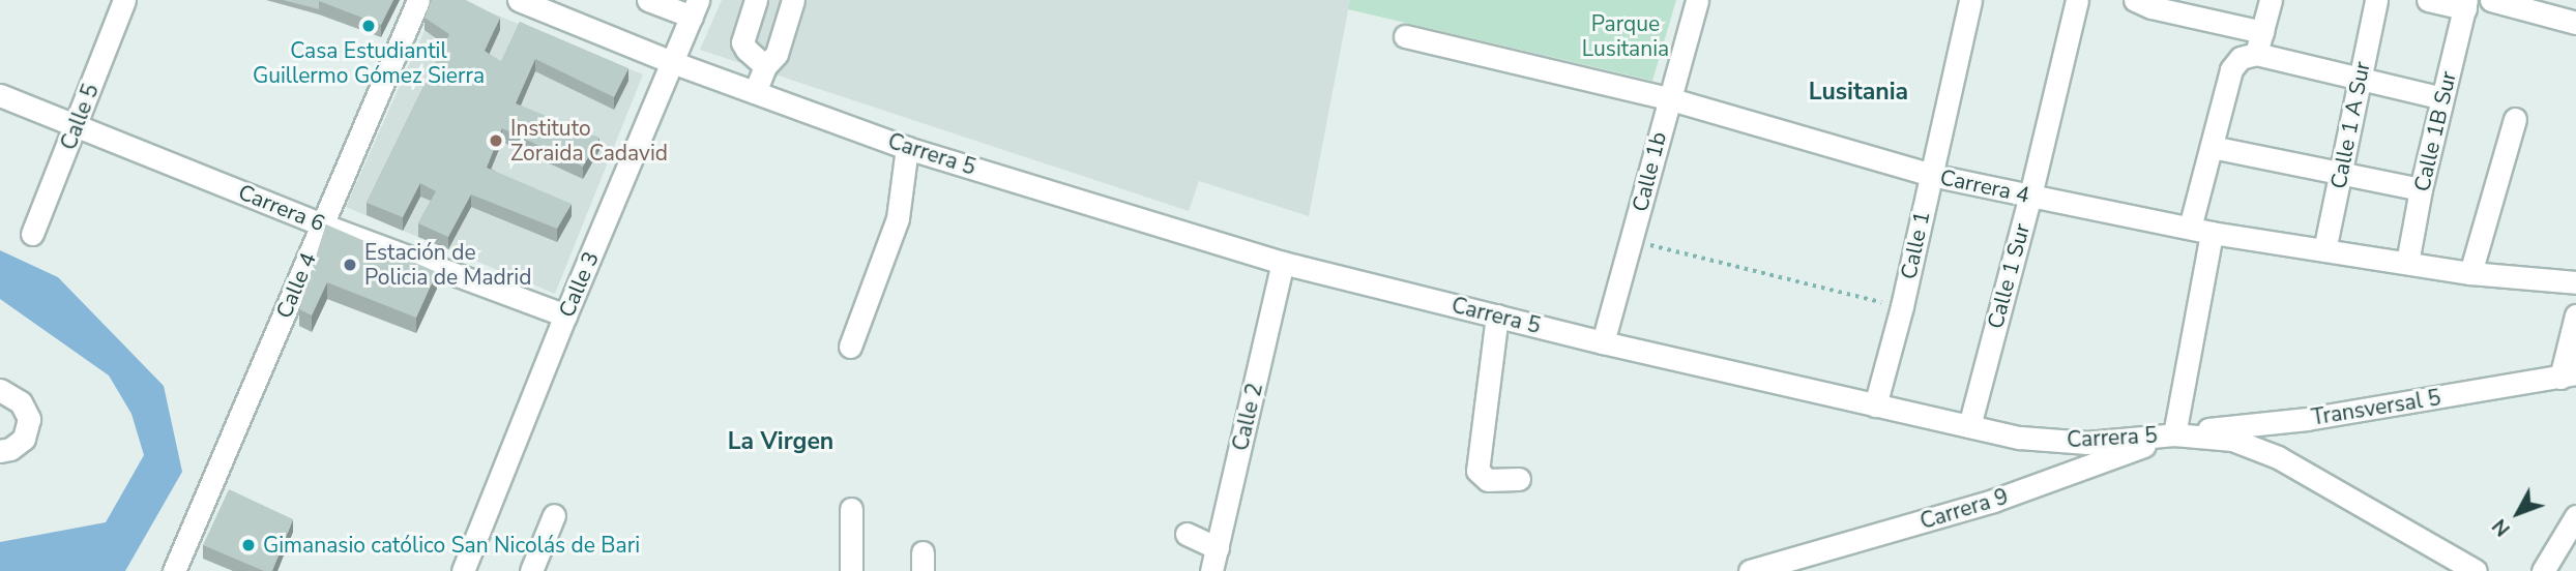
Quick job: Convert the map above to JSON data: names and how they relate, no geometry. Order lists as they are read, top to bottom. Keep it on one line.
{"streets":{"street":["Calle 5","Calle 1 A Sur","Calle 1B Sur","Carrera 5","Calle 1b","Carrera 4","Carrera 6","Calle 1","Calle 1 Sur","Calle 3","Calle 4","Transversal 5","Calle 2","Carrera 9"]},"crossings":[["Calle 5","Carrera 6"],["Calle 1 A Sur","Carrera 4"],["Calle 1B Sur","Carrera 4"],["Carrera 5","Calle 1b"],["Carrera 5","Calle 1"],["Carrera 5","Calle 1 Sur"],["Carrera 5","Calle 3"],["Carrera 5","Transversal 5"],["Carrera 5","Calle 2"],["Carrera 5","Carrera 9"],["Calle 1b","Carrera 4"],["Carrera 4","Calle 1"],["Carrera 4","Calle 1 Sur"],["Carrera 6","Calle 3"],["Carrera 6","Calle 4"],["Transversal 5","Carrera 9"]],"districts":["Lusitania","La Virgen"],"parks":["Parque Lusitania"],"places":["Casa Estudiantil Guillermo Gómez Sierra","Instituto Zoraida Cadavid","Estación de Policia de Madrid","Gimanasio católico San Nicolás de Bari"],"north":"bottom left"}
